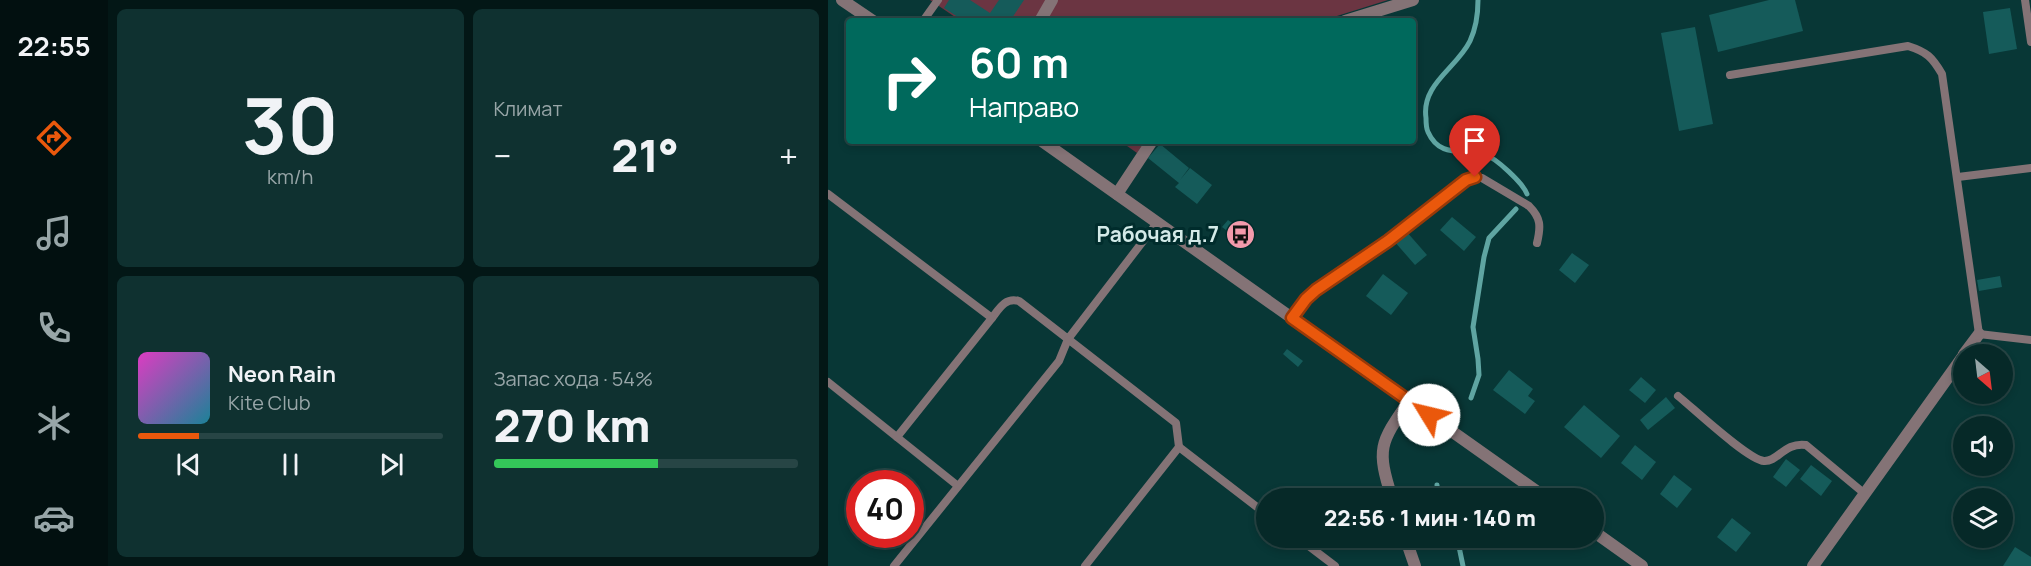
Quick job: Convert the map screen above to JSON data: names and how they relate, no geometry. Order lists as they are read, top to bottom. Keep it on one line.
{"places":{"bus stop":["Рабочая д.7"]},"north":"bottom right","page":{"tabs":"22:55","tile":[["30","km/h"],"Климат",["Запас хода · 54%","270 km"]],"turn":["60 m","Направо"],"heat":["−","21°","+"],"song":["Neon Rain","Kite Club"],"limit":"40","trip":"22:56 · 1 мин · 140 m"}}
